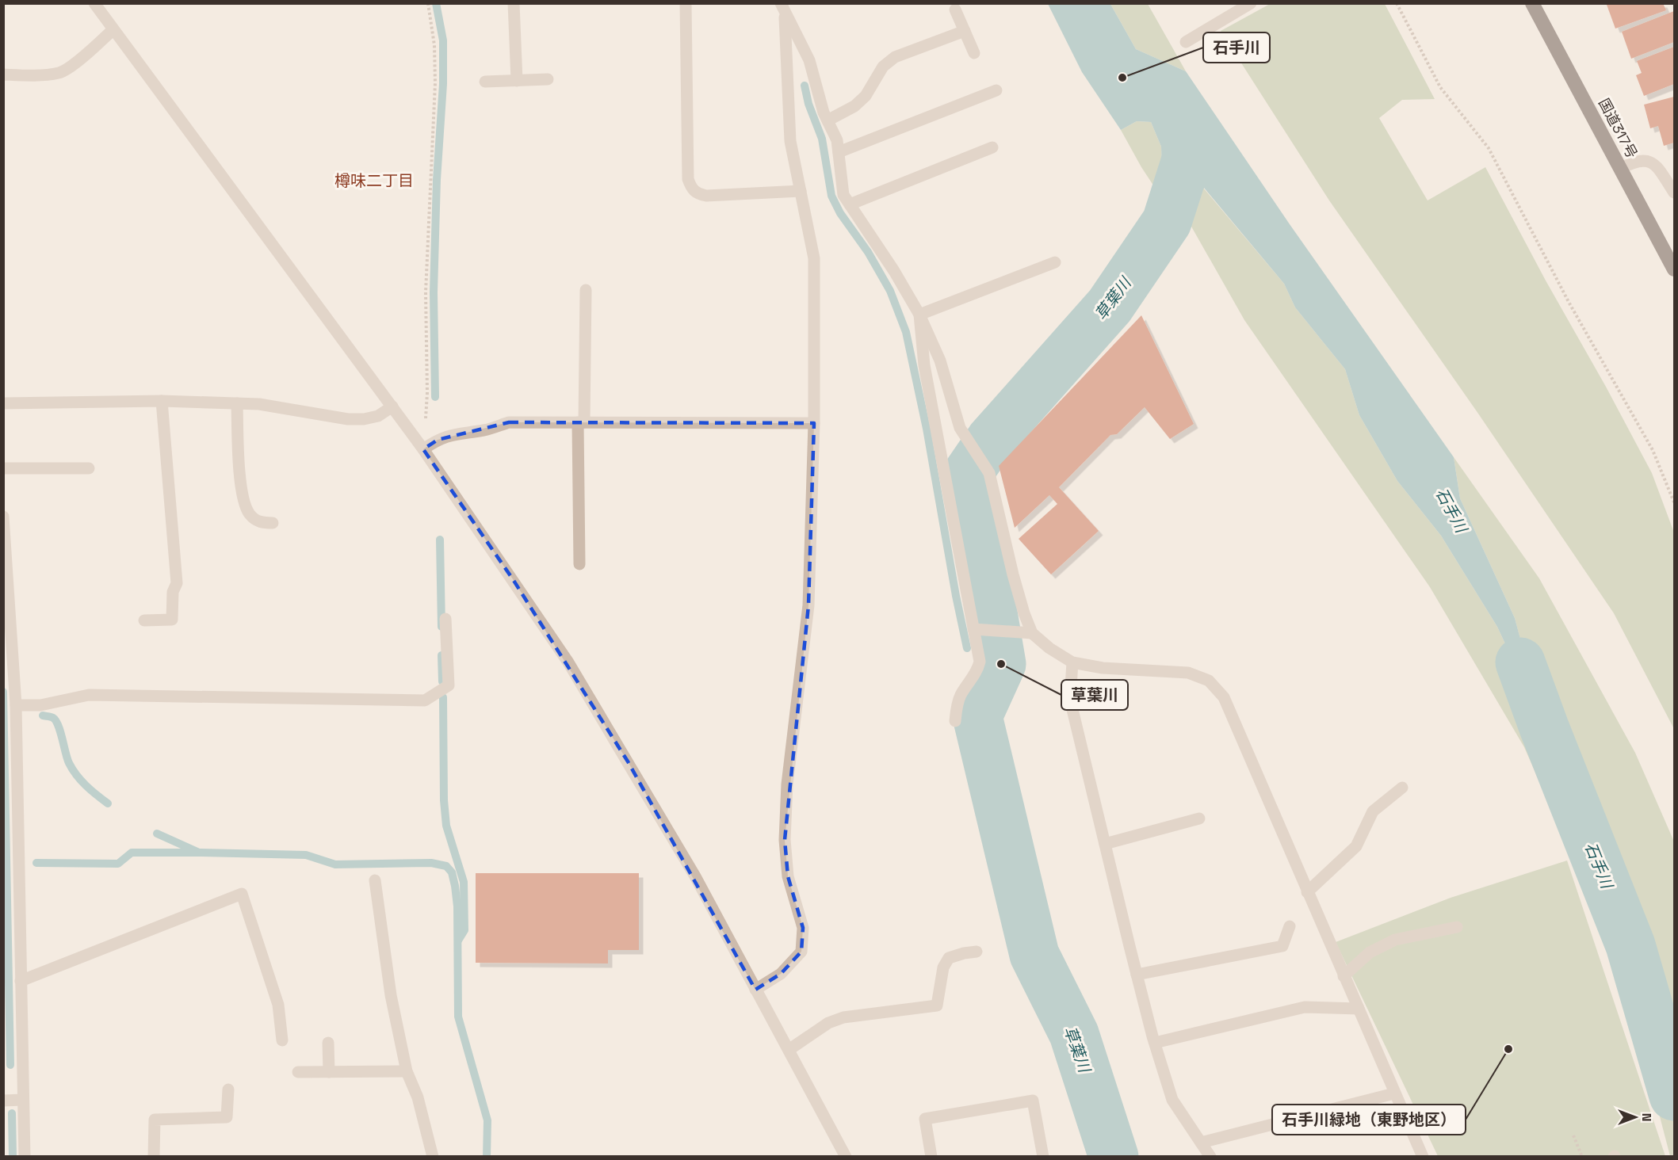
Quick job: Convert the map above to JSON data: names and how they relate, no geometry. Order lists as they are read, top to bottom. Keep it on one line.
{"streets":{"highway":["国道317号"]},"districts":["樽味二丁目"],"water":["草葉川","石手川"],"places":["石手川","草葉川","石手川緑地（東野地区）"],"north":"right"}
